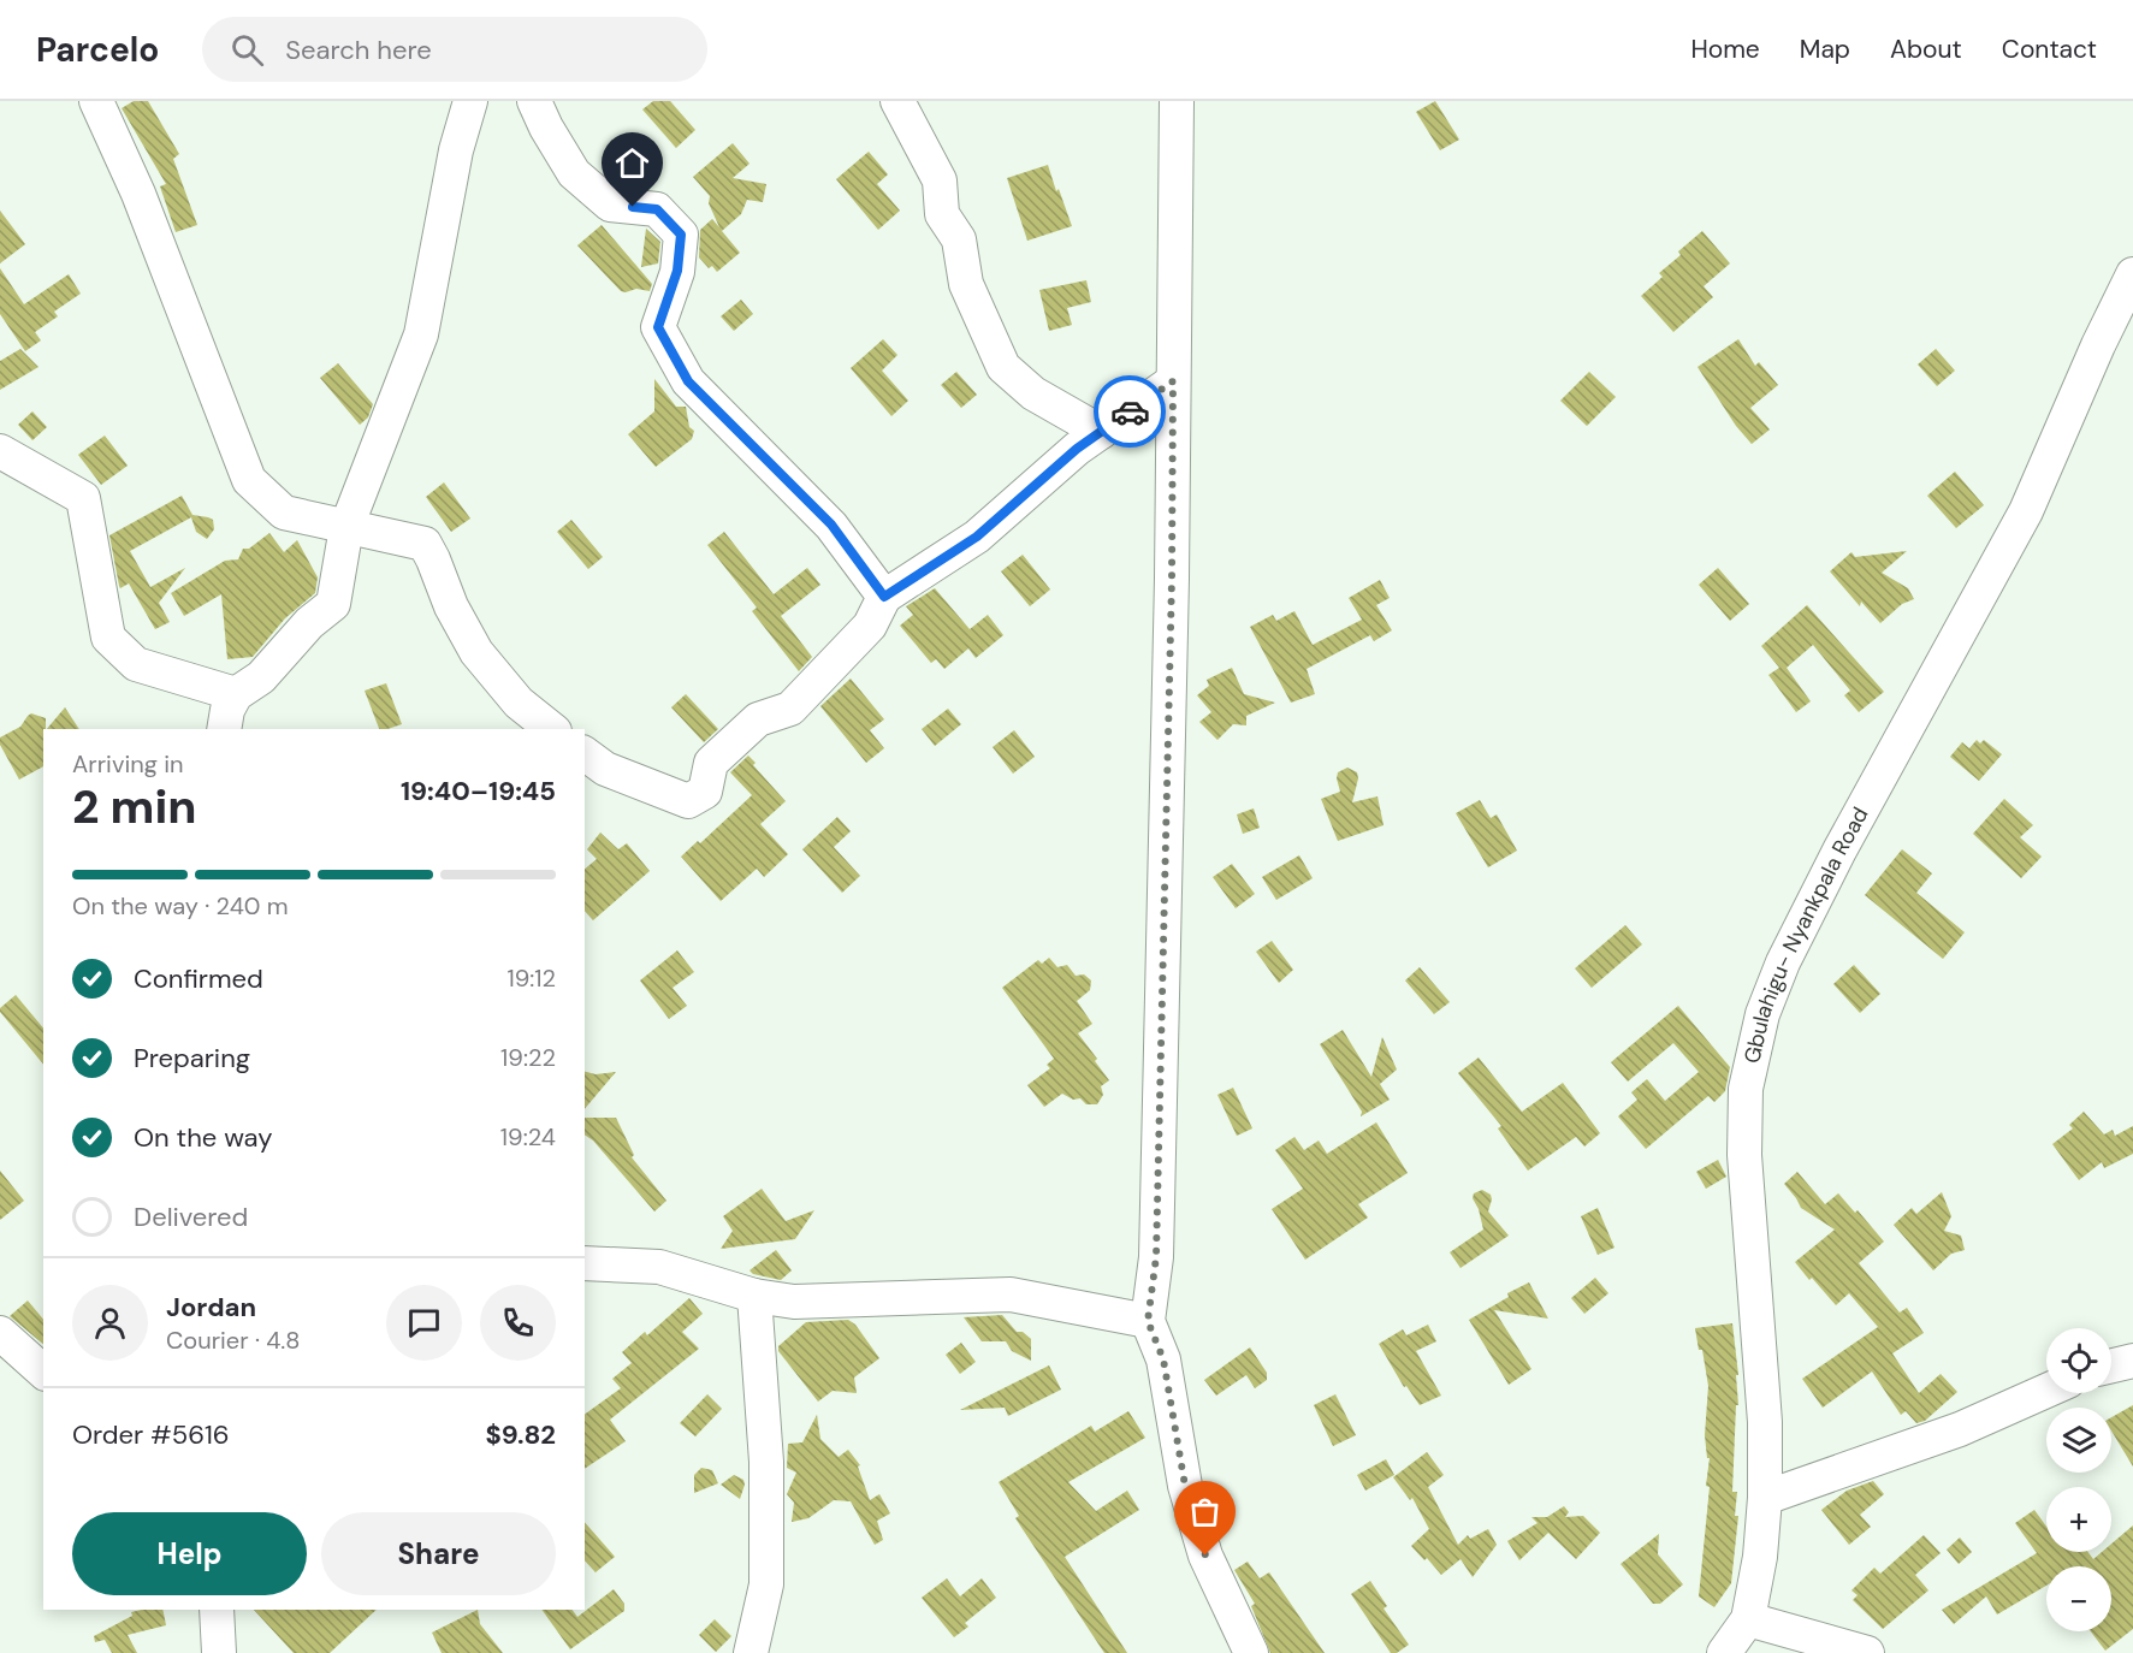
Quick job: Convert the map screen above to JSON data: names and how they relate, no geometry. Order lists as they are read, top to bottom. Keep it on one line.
{"streets":{"street":["Gbulahigu- Nyankpala Road"]},"page":{"header":"Parcelo","search":"Search here","nav":["Home","Map","About","Contact"],"heading":["2 min","Arriving in","19:40–19:45"],"panel":["Jordan","Courier · 4.8","Order #5616","$9.82"],"bar":"On the way · 240 m","list":[["Confirmed","19:12"],["Preparing","19:22"],["On the way","19:24"],"Delivered"],"map_buttons":["+","−"],"buttons":["Help","Share"]}}
